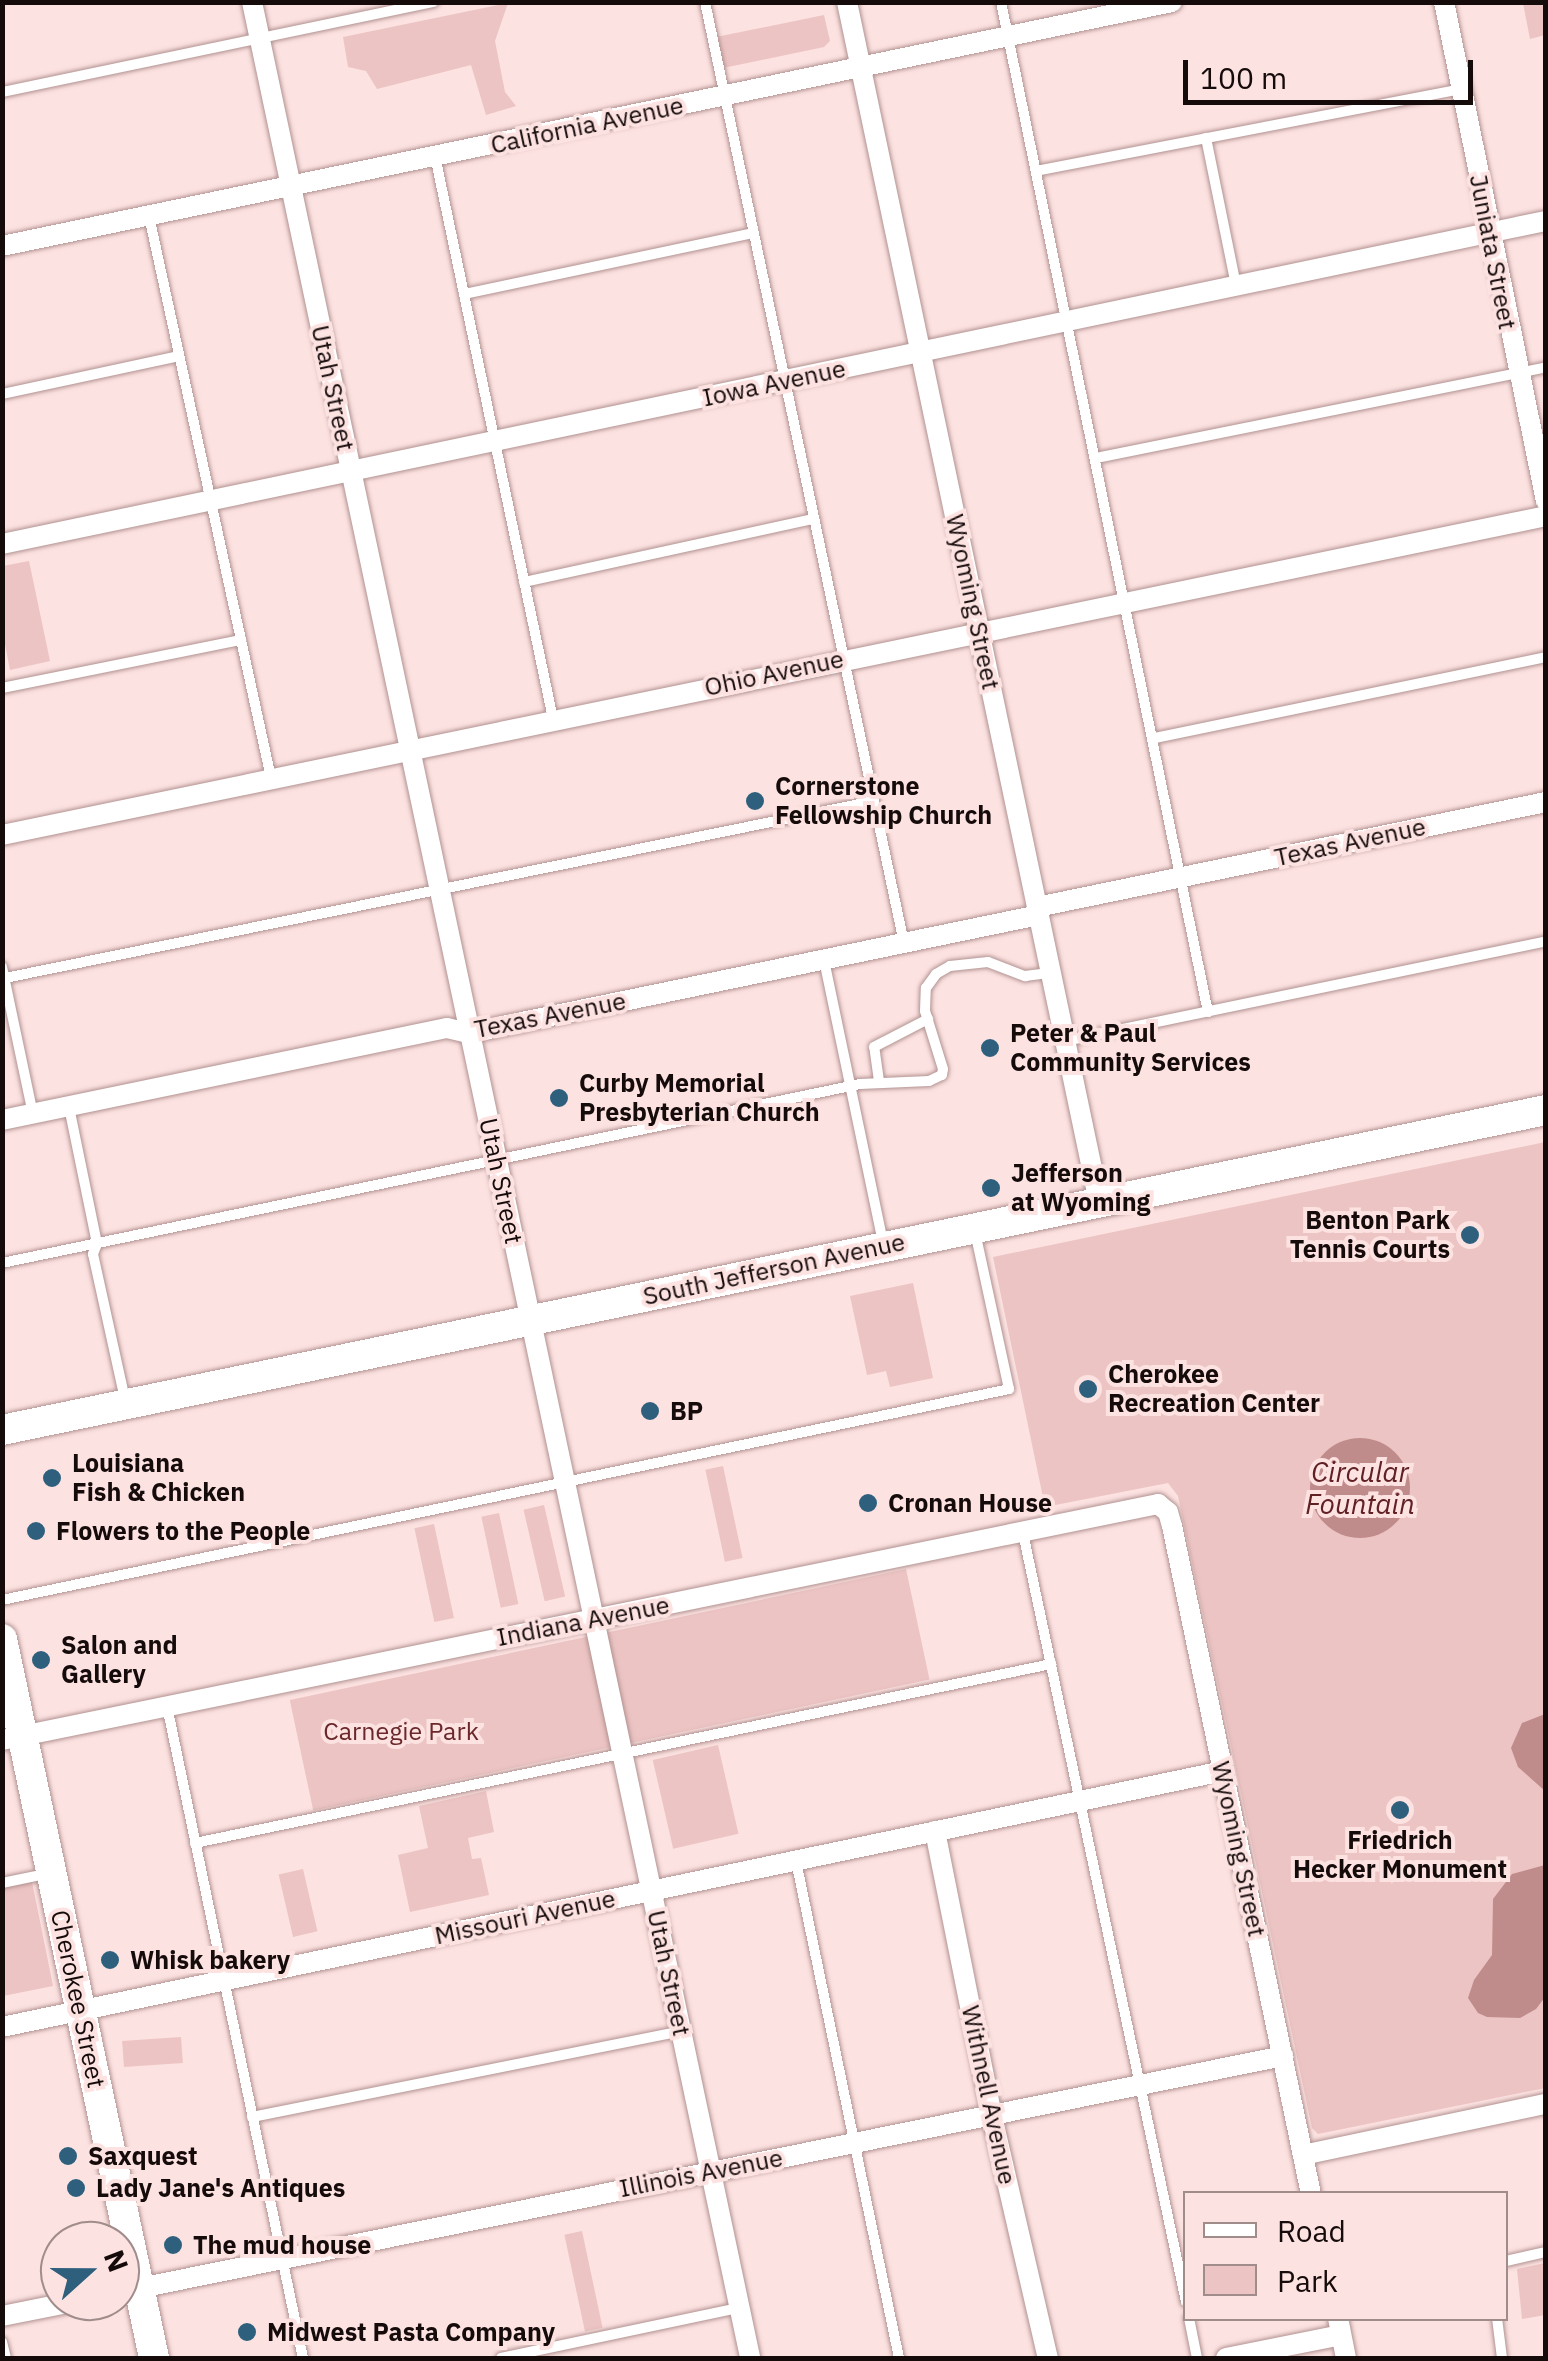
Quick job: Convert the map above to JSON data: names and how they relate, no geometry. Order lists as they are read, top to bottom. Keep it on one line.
{"streets":{"main road":["South Jefferson Avenue","Cherokee Street"],"street":["California Avenue","Juniata Street","Iowa Avenue","Utah Street","Wyoming Street","Ohio Avenue","Texas Avenue","Indiana Avenue","Missouri Avenue","Withnell Avenue","Illinois Avenue"]},"crossings":[["California Avenue","Utah Street"],["California Avenue","Wyoming Street"],["Juniata Street","Iowa Avenue"],["Iowa Avenue","Utah Street"],["Iowa Avenue","Wyoming Street"],["Utah Street","Ohio Avenue"],["Utah Street","Texas Avenue"],["Utah Street","South Jefferson Avenue"],["Utah Street","Indiana Avenue"],["Utah Street","Missouri Avenue"],["Utah Street","Illinois Avenue"],["Wyoming Street","Ohio Avenue"],["Wyoming Street","Texas Avenue"],["Wyoming Street","South Jefferson Avenue"],["Wyoming Street","Indiana Avenue"],["Wyoming Street","Missouri Avenue"],["Wyoming Street","Illinois Avenue"],["Indiana Avenue","Cherokee Street"],["Missouri Avenue","Cherokee Street"],["Missouri Avenue","Withnell Avenue"],["Withnell Avenue","Illinois Avenue"]],"water":["Circular Fountain"],"parks":["Carnegie Park"],"places":["Cornerstone Fellowship Church","Peter & Paul Community Services","Curby Memorial Presbyterian Church","Jefferson at Wyoming","Benton Park Tennis Courts","Cherokee Recreation Center","BP","Louisiana Fish & Chicken","Cronan House","Flowers to the People","Salon and Gallery","Friedrich Hecker Monument","Whisk bakery","Saxquest","Lady Jane's Antiques","The mud house","Midwest Pasta Company"],"legend":["Road","Park"],"scale_bar":"100 m","north":"right"}
